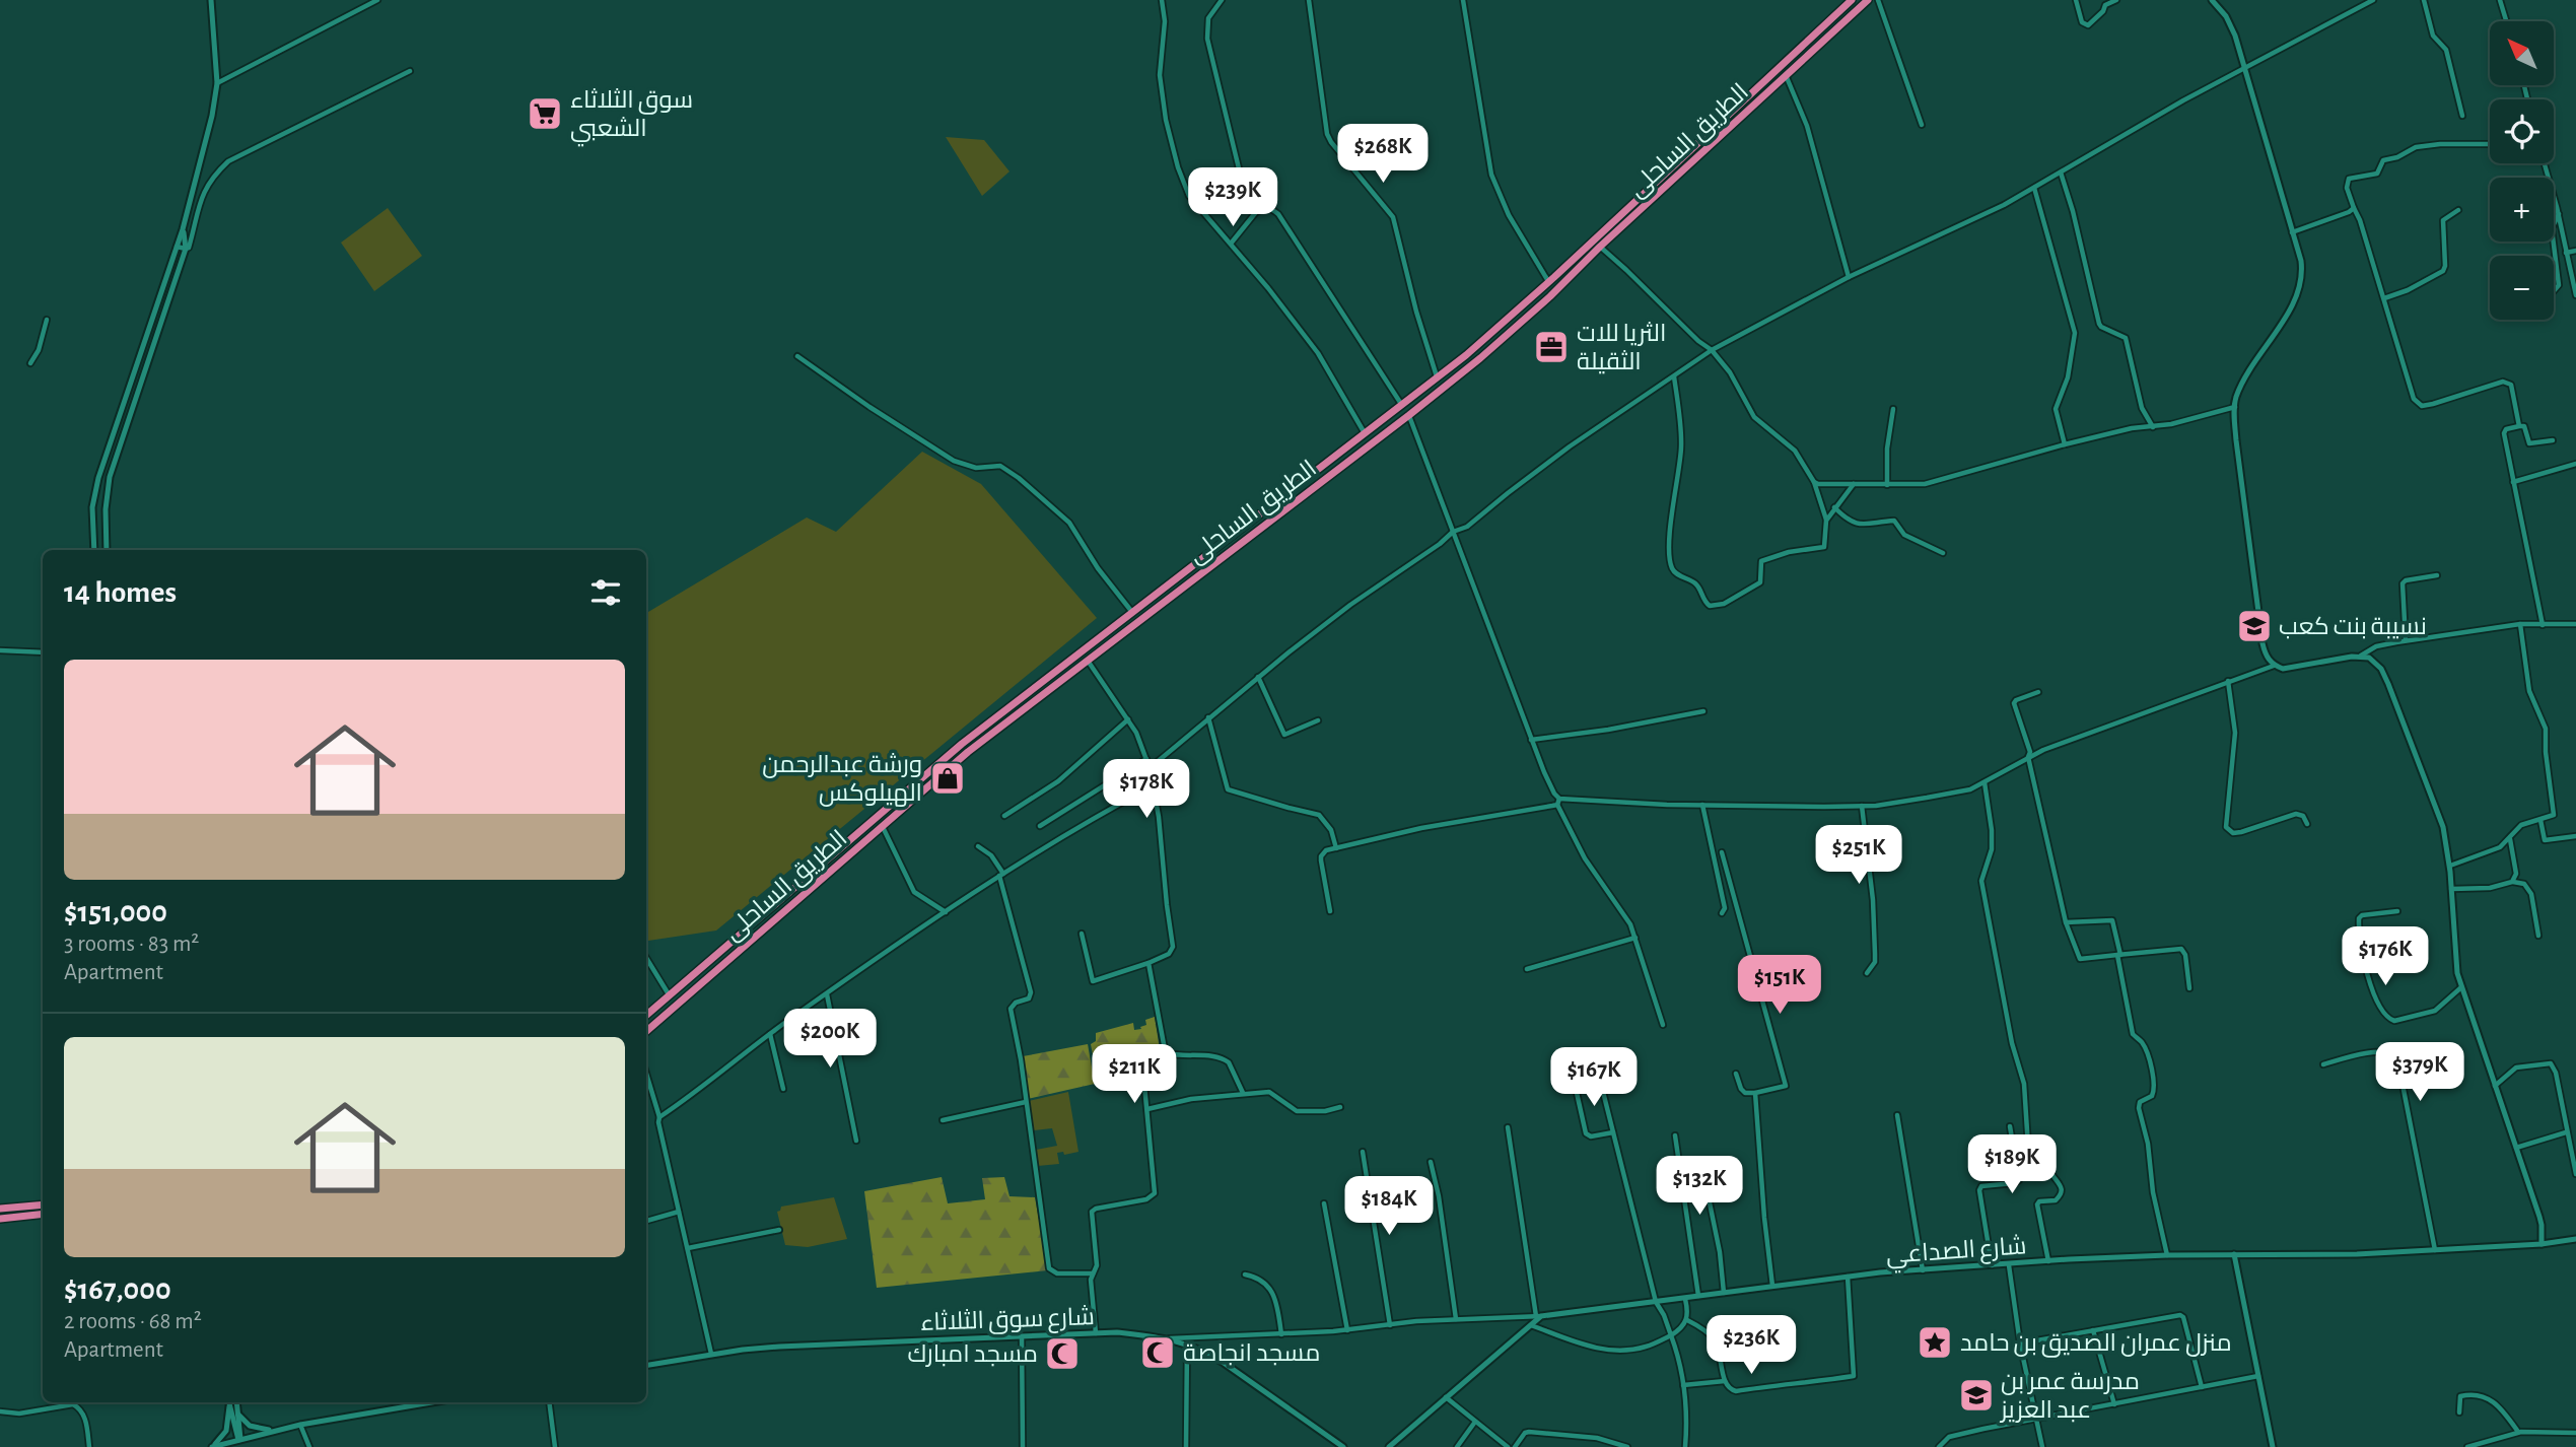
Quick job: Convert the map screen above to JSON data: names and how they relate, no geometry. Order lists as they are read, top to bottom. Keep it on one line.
{"streets":{"highway":["الطريق الساحلى"],"street":["شارع الصداعي","شارع سوق الثلاثاء"]},"places":{"supermarket":["سوق الثلاثاء الشعبي"],"office":["الثريا للات الثقيلة"],"school or university":["نسيبة بنت كعب","مدرسة عمر بن عبد العزيز"],"shop":["ورشة عبدالرحمن الهيلوكس"],"place":["منزل عمران الصديق بن حامد"],"mosque":["مسجد انجاصة","مسجد امبارك"]},"north":"top left","page":{"map_buttons":["+","−"],"price":["$268K","$239K","$178K","$251K","$176K","$151K","$200K","$379K","$211K","$167K","$189K","$132K","$184K","$236K"],"heading":"14 homes","list":[{"name":"$151,000","note":"3 rooms · 83 m² · Apartment"},{"name":"$167,000","note":"2 rooms · 68 m² · Apartment"}]}}
